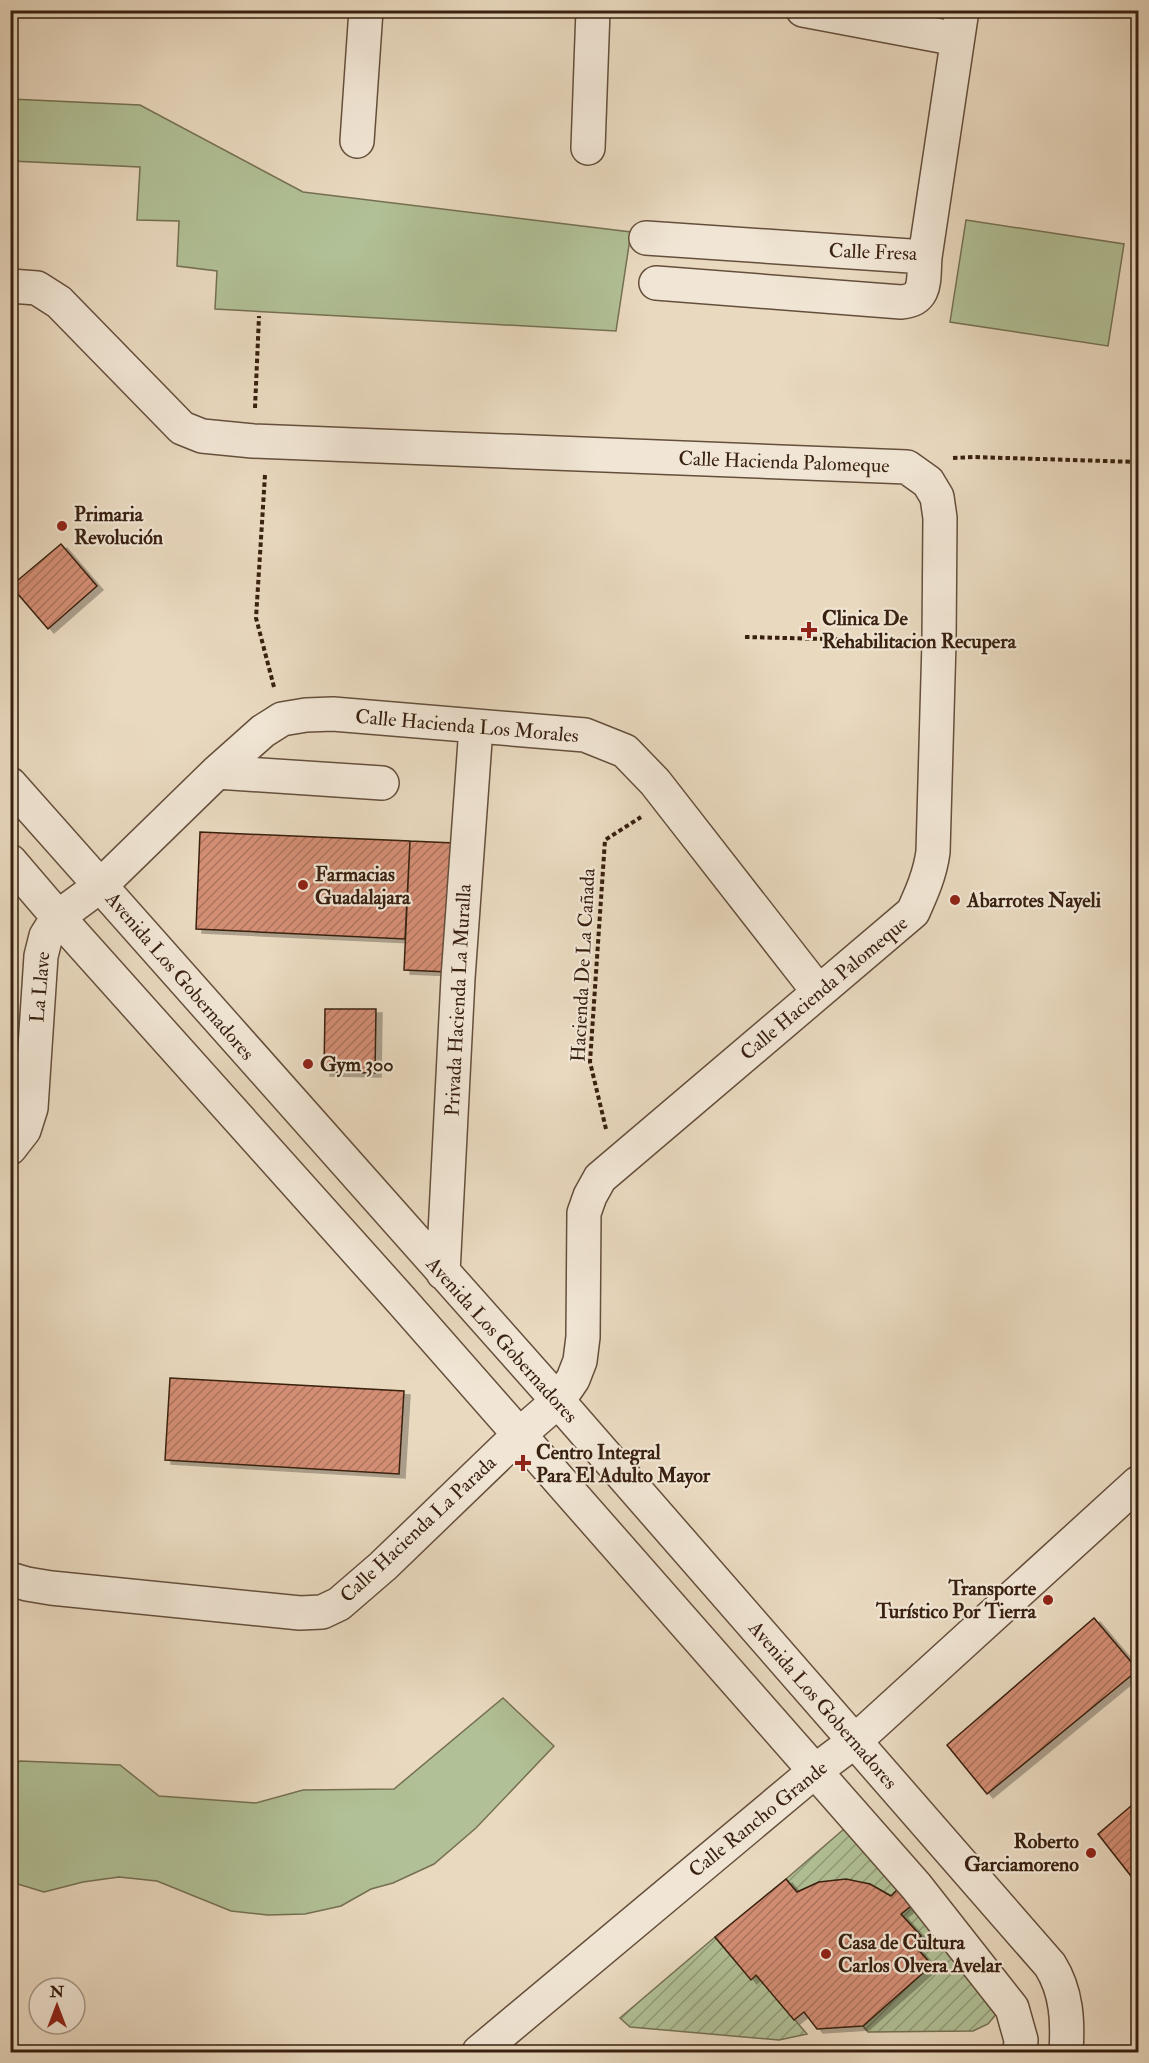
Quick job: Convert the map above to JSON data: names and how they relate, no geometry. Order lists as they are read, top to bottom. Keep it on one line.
{"streets":{"street":["Calle Fresa","Calle Hacienda Palomeque","Calle Hacienda Los Morales","Avenida Los Gobernadores","La Llave","Privada Hacienda La Muralla","Calle Hacienda La Parada","Calle Rancho Grande"],"path":["Hacienda De La Cañada"]},"crossings":[["Calle Hacienda Palomeque","Calle Hacienda Los Morales"],["Calle Hacienda Palomeque","Hacienda De La Cañada"],["Calle Hacienda Palomeque","Avenida Los Gobernadores"],["Calle Hacienda Palomeque","Calle Hacienda La Parada"],["Calle Hacienda Los Morales","Hacienda De La Cañada"],["Calle Hacienda Los Morales","Avenida Los Gobernadores"],["Calle Hacienda Los Morales","La Llave"],["Calle Hacienda Los Morales","Privada Hacienda La Muralla"],["Avenida Los Gobernadores","La Llave"],["Avenida Los Gobernadores","Privada Hacienda La Muralla"],["Avenida Los Gobernadores","Calle Hacienda La Parada"],["Avenida Los Gobernadores","Calle Rancho Grande"]],"places":{"other":["Primaria Revolución","Farmacias Guadalajara","Abarrotes Nayeli","Gym 300","Transporte Turístico Por Tierra","Roberto Garciamoreno","Casa de Cultura Carlos Olvera Avelar"],"health":["Clinica De Rehabilitacion Recupera","Centro Integral Para El Adulto Mayor"]},"north":"top"}
